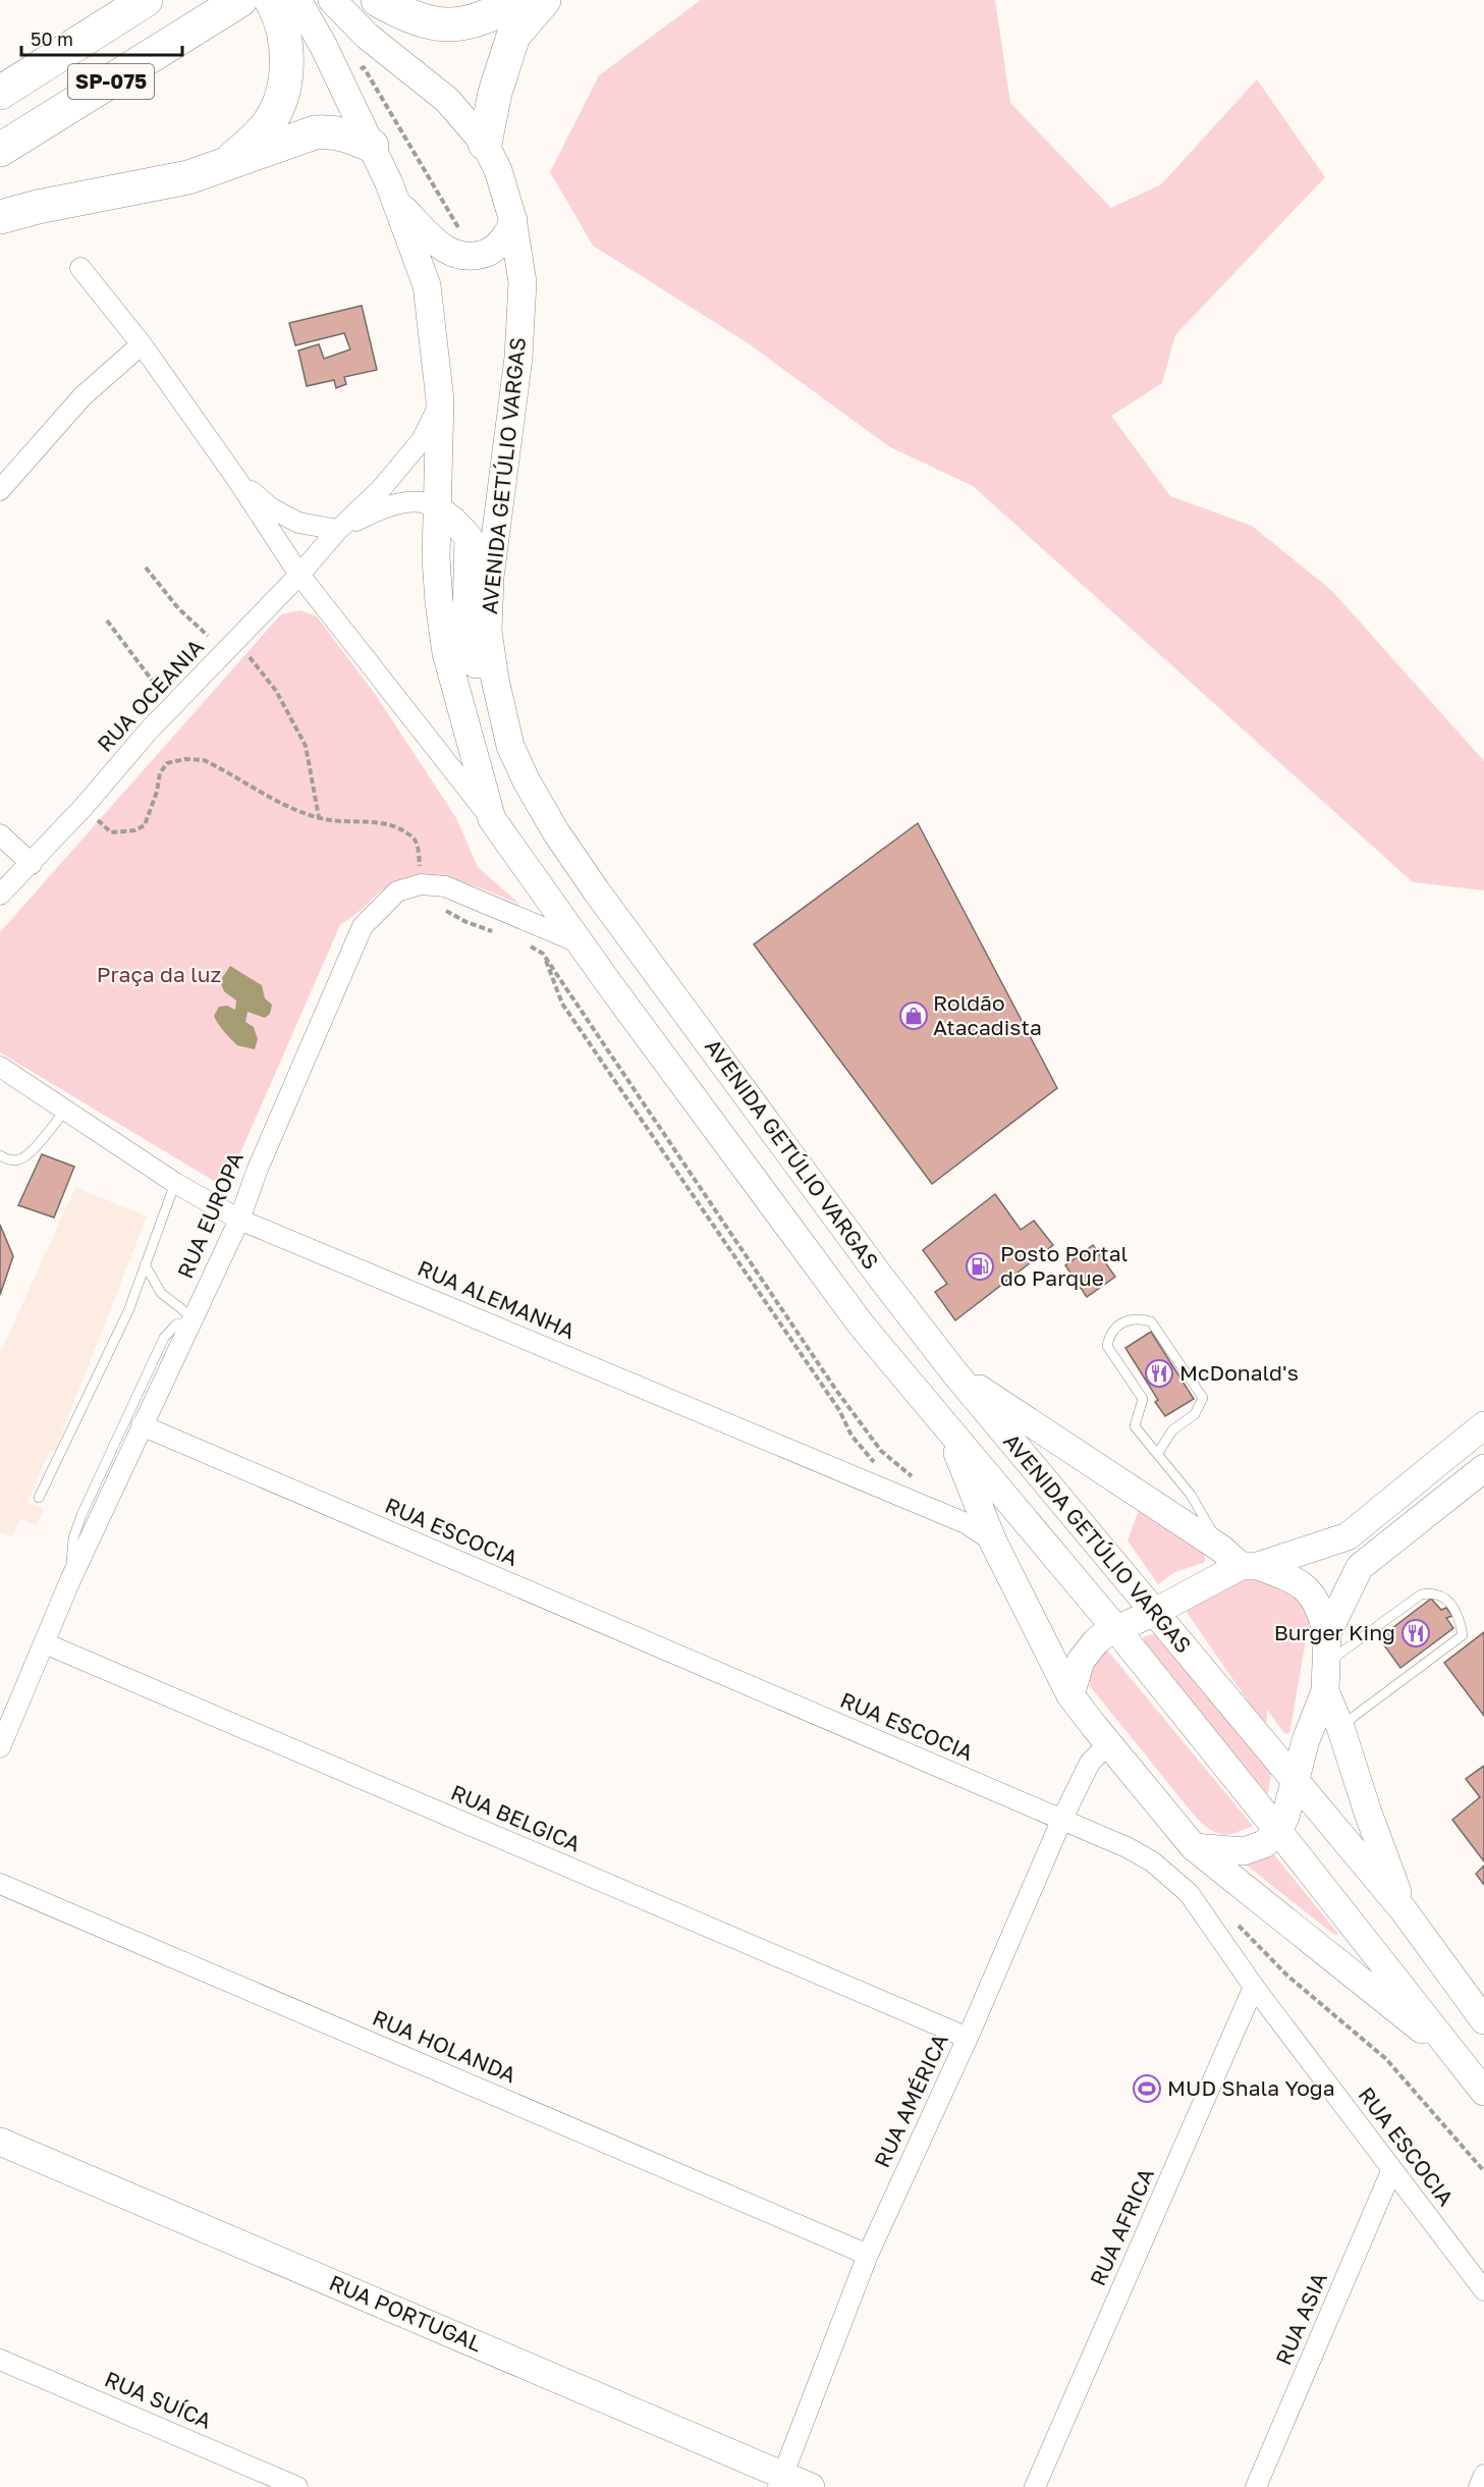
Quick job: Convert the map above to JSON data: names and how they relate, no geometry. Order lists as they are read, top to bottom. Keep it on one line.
{"streets":{"highway":["SP-075"],"main road":["AVENIDA GETÚLIO VARGAS","RUA PORTUGAL"],"street":["RUA OCEANIA","RUA EUROPA","RUA ALEMANHA","RUA ESCOCIA","RUA BELGICA","RUA HOLANDA","RUA AMÉRICA","RUA AFRICA","RUA ASIA","RUA SUÍCA"]},"crossings":[["AVENIDA GETÚLIO VARGAS","RUA OCEANIA"],["RUA EUROPA","RUA ALEMANHA"],["RUA EUROPA","RUA ESCOCIA"],["RUA EUROPA","RUA BELGICA"],["RUA ESCOCIA","RUA AMÉRICA"],["RUA ESCOCIA","RUA AFRICA"],["RUA ESCOCIA","RUA ASIA"],["RUA BELGICA","RUA AMÉRICA"],["RUA HOLANDA","RUA AMÉRICA"],["RUA AMÉRICA","RUA PORTUGAL"]],"parks":["Praça da luz"],"places":{"shop":["Roldão Atacadista"],"fuel station":["Posto Portal do Parque"],"restaurant":["McDonald's","Burger King"],"sports":["MUD Shala Yoga"]},"scale_bar":"50 m"}
